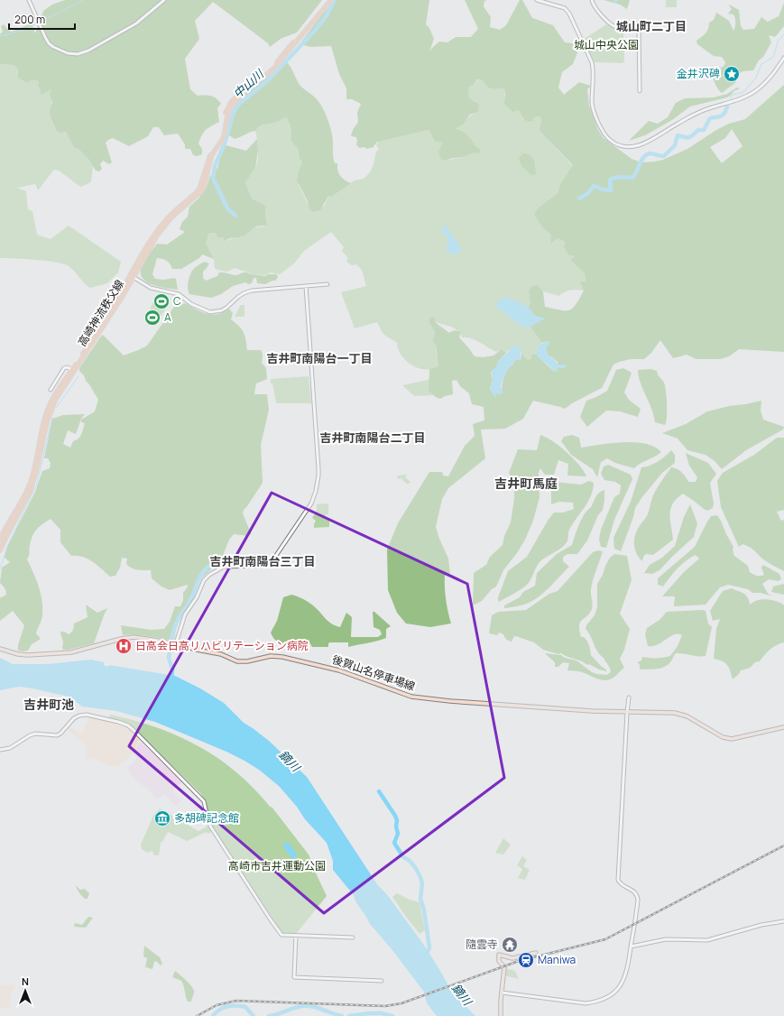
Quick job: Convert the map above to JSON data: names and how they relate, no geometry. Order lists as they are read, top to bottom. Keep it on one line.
{"streets":{"main road":["高崎神流秩父線","後賀山名停車場線"]},"districts":["城山町二丁目","吉井町南陽台一丁目","吉井町南陽台二丁目","吉井町馬庭","吉井町南陽台三丁目","吉井町池"],"water":["中山川","鏑川"],"parks":["城山中央公園","高崎市吉井運動公園"],"places":{"place":["金井沢碑"],"sports":["C","A"],"hospital":["日高会日高リハビリテーション病院"],"museum":["多胡碑記念館"],"temple":["隨雲寺"],"station":["Maniwa"]},"scale_bar":"200 m","north":"top"}
